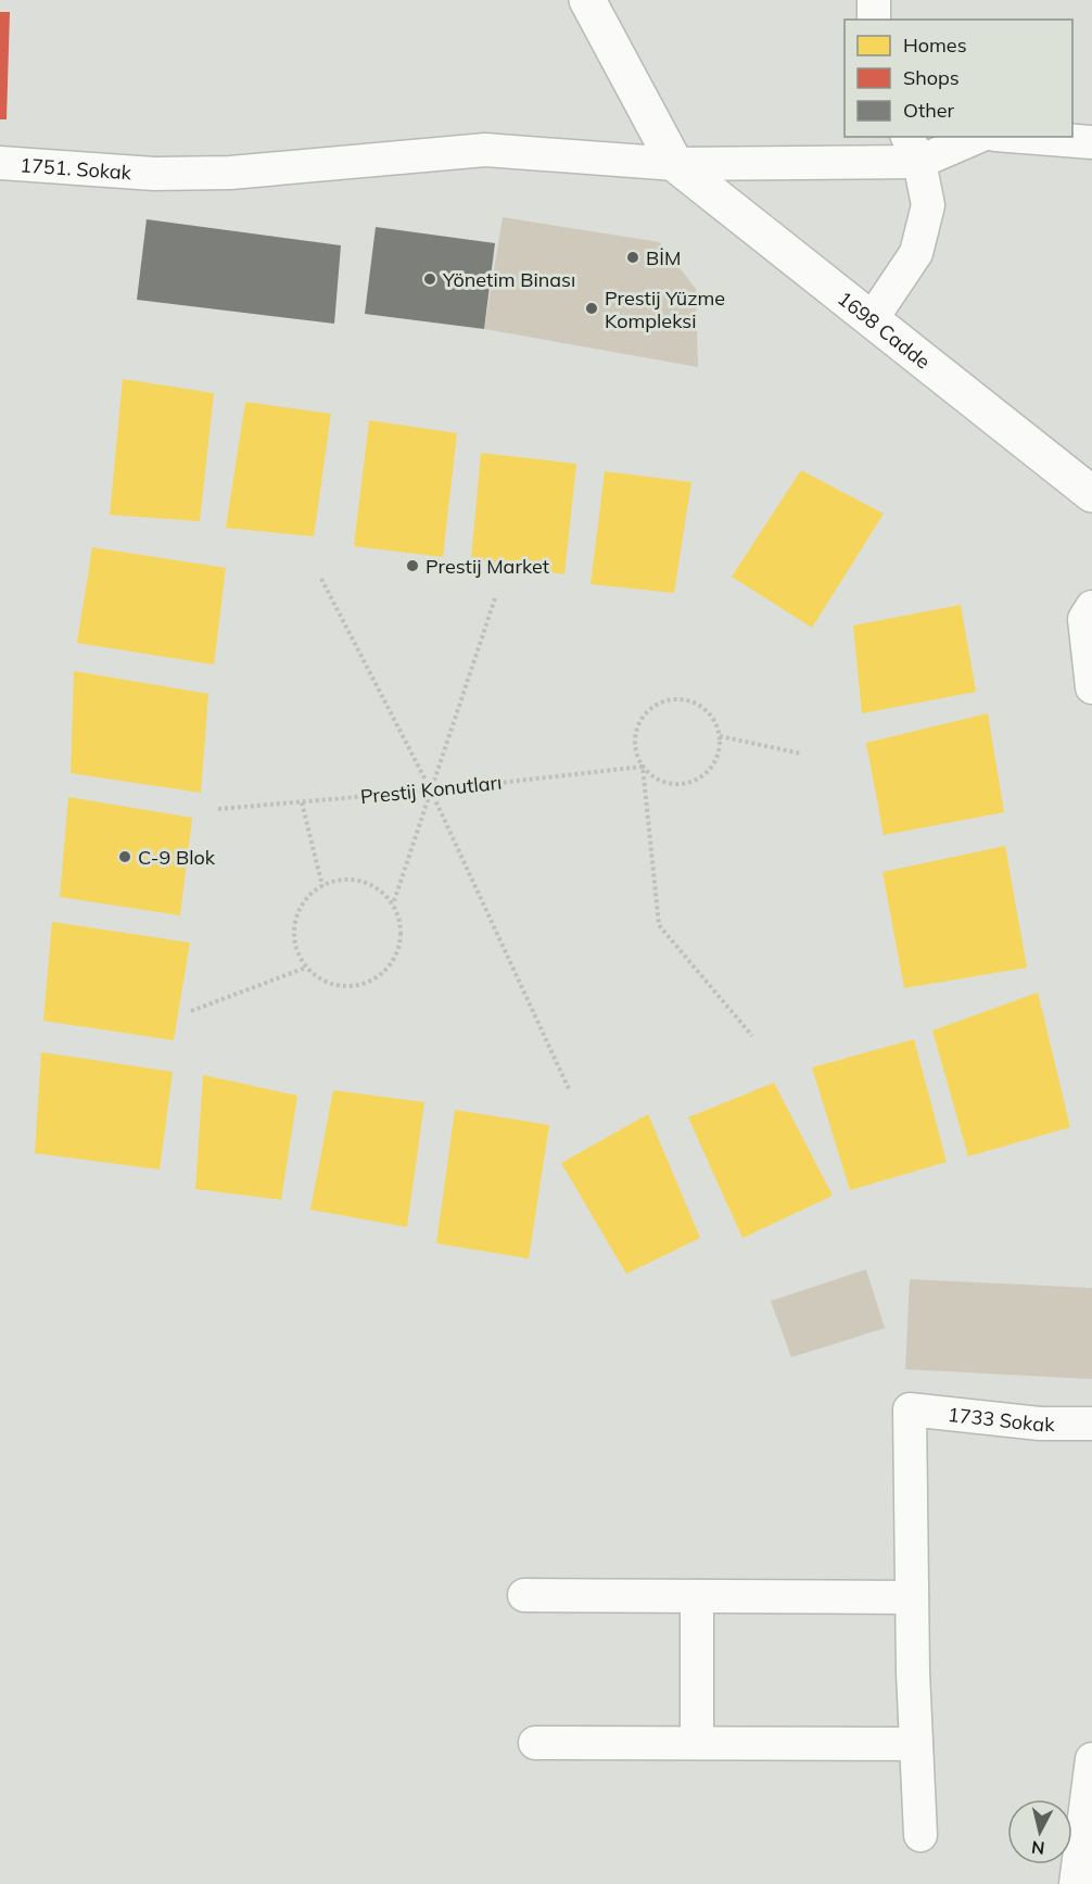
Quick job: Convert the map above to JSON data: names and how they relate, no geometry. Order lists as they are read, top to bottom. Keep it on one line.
{"streets":{"street":["1751. Sokak","1698 Cadde","1733 Sokak"],"path":["Prestij Konutları"]},"crossings":[["1751. Sokak","1698 Cadde"]],"places":["BİM","Yönetim Binası","Prestij Yüzme Kompleksi","Prestij Market","C-9 Blok"],"legend":["Homes","Shops","Other"],"north":"bottom"}
